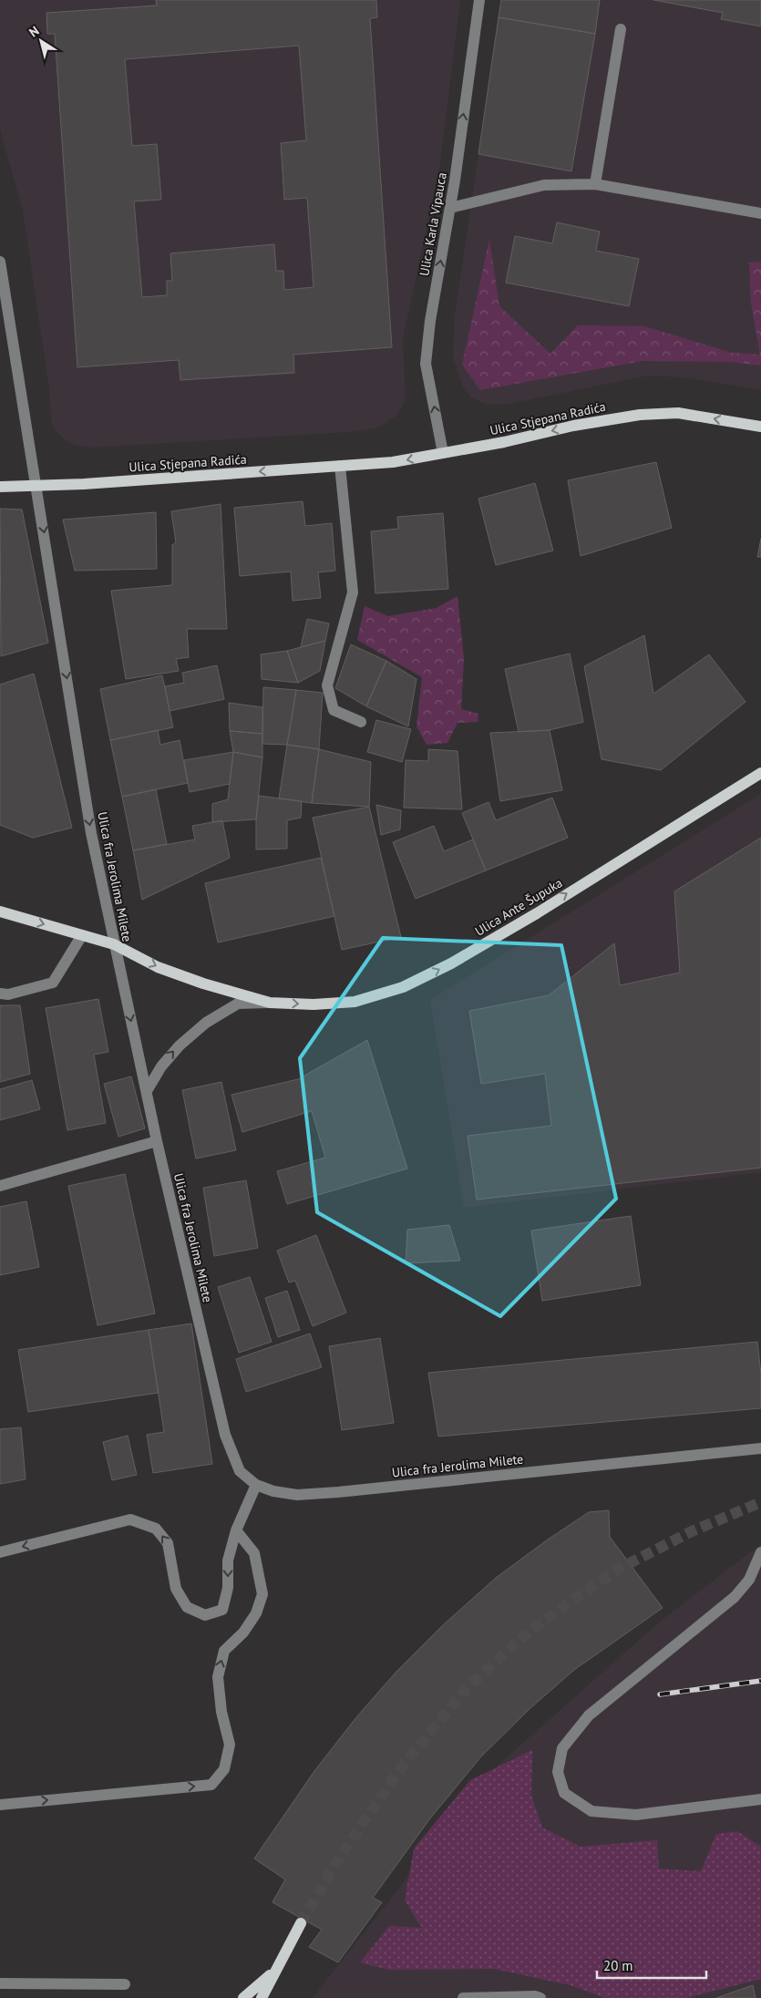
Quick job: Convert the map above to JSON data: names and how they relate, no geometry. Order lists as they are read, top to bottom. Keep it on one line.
{"streets":{"main road":["Ulica Stjepana Radića","Ulica Ante Šupuka"],"street":["Ulica Karla Vipauca","Ulica fra Jerolima Milete"]},"crossings":[["Ulica Karla Vipauca","Ulica Stjepana Radića"],["Ulica Stjepana Radića","Ulica fra Jerolima Milete"],["Ulica fra Jerolima Milete","Ulica Ante Šupuka"]],"one_way":["Ulica Karla Vipauca","Ulica Stjepana Radića","Ulica fra Jerolima Milete","Ulica Ante Šupuka"],"scale_bar":"20 m","north":"top left"}
